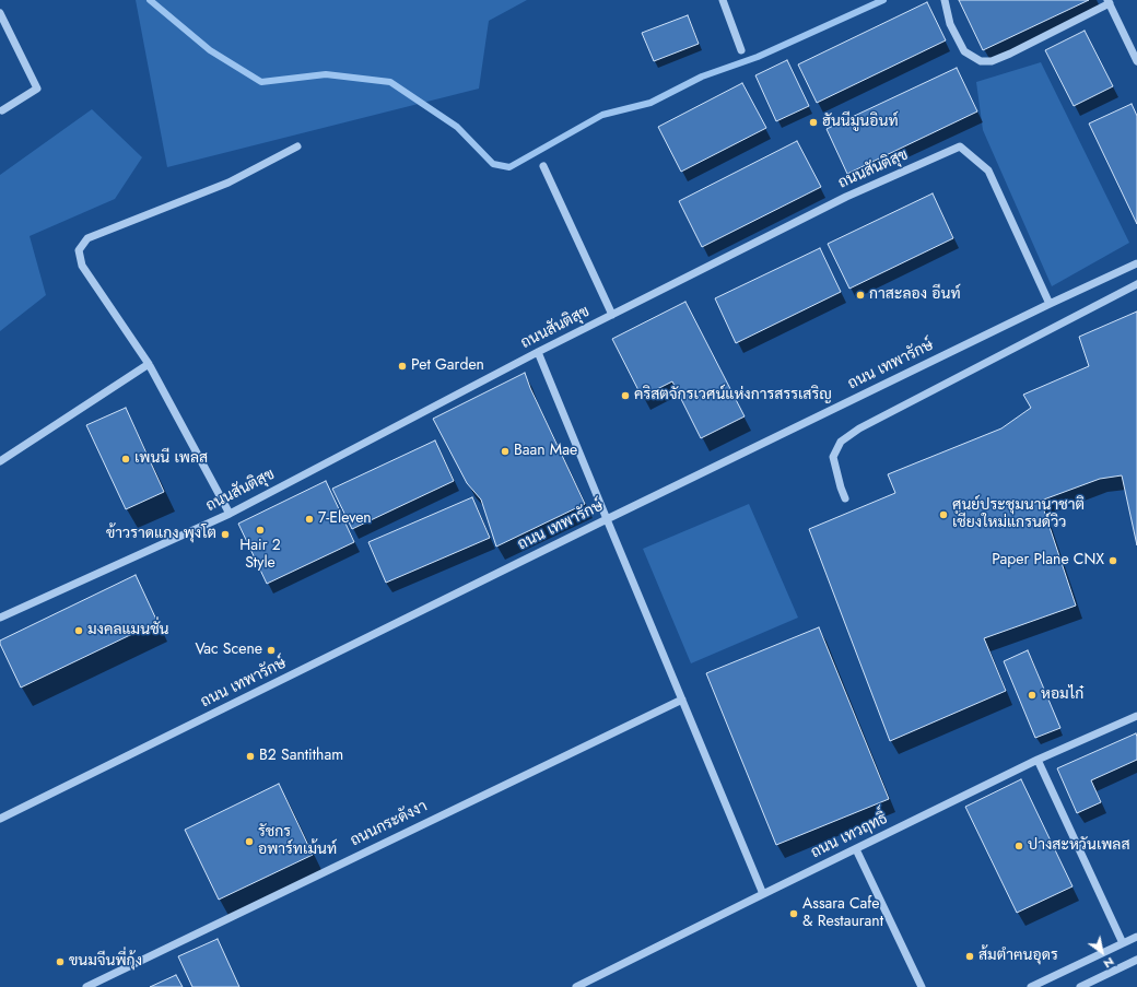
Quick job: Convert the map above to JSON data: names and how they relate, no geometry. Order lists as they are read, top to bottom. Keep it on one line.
{"streets":{"street":["ถนนสันติสุข","ถนน เทพารักษ์","ถนนกระดังงา","ถนน เทวฤทธิ์"]},"crossings":[["ถนนสันติสุข","ถนน เทพารักษ์"]],"places":["ฮันนีมูนอินท์","กาสะลอง อีนท์","Pet Garden","คริสตจักรเวศน์แห่งการสรรเสริญ","Baan Mae","เพนนี เพลส","ศูนย์ประชุมนานาชาติ เชียงใหม่แกรนด์วิว","7-Eleven","Hair 2 Style","ข้าวราดแกง พุงโต","Paper Plane CNX","มงคลแมนชั่น","Vac Scene","หอมไก๋","B2 Santitham","รัชกร อพาร์ทเม้นท์","ปางสะหวันเพลส","Assara Cafe & Restaurant","ส้มตำฅนอุดร","ขนมจีนพี่กุ้ง"],"north":"bottom right"}
